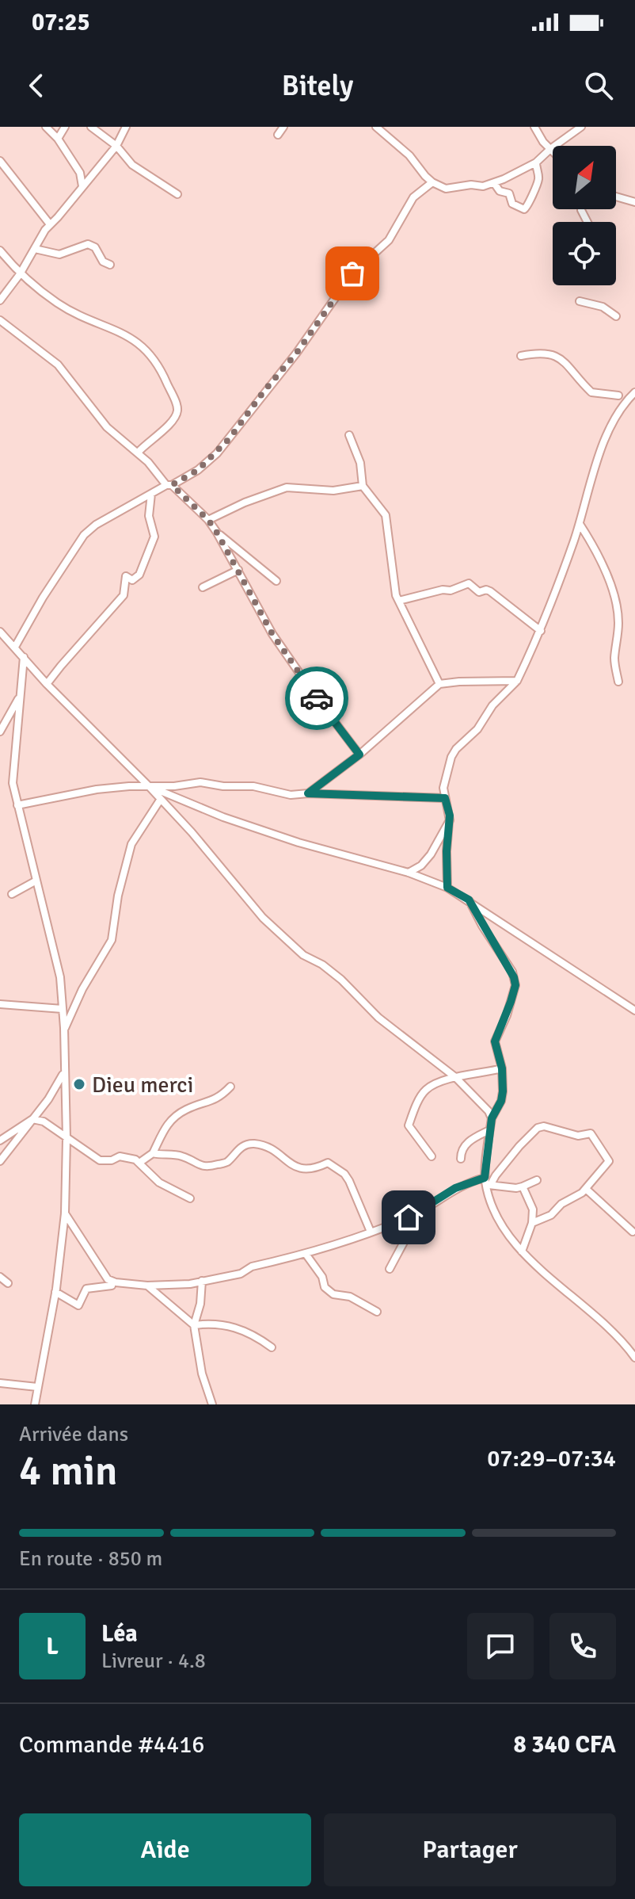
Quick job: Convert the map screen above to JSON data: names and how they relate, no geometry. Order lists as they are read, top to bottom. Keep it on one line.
{"places":["Dieu merci"],"north":"top right","page":{"status":"07:25","header":"Bitely","heading":["4 min","Arrivée dans","07:29–07:34"],"panel":["Léa","Livreur · 4.8","Commande #4416","8 340 CFA"],"bar":"En route · 850 m","round":"L","buttons":["Aide","Partager"]}}
